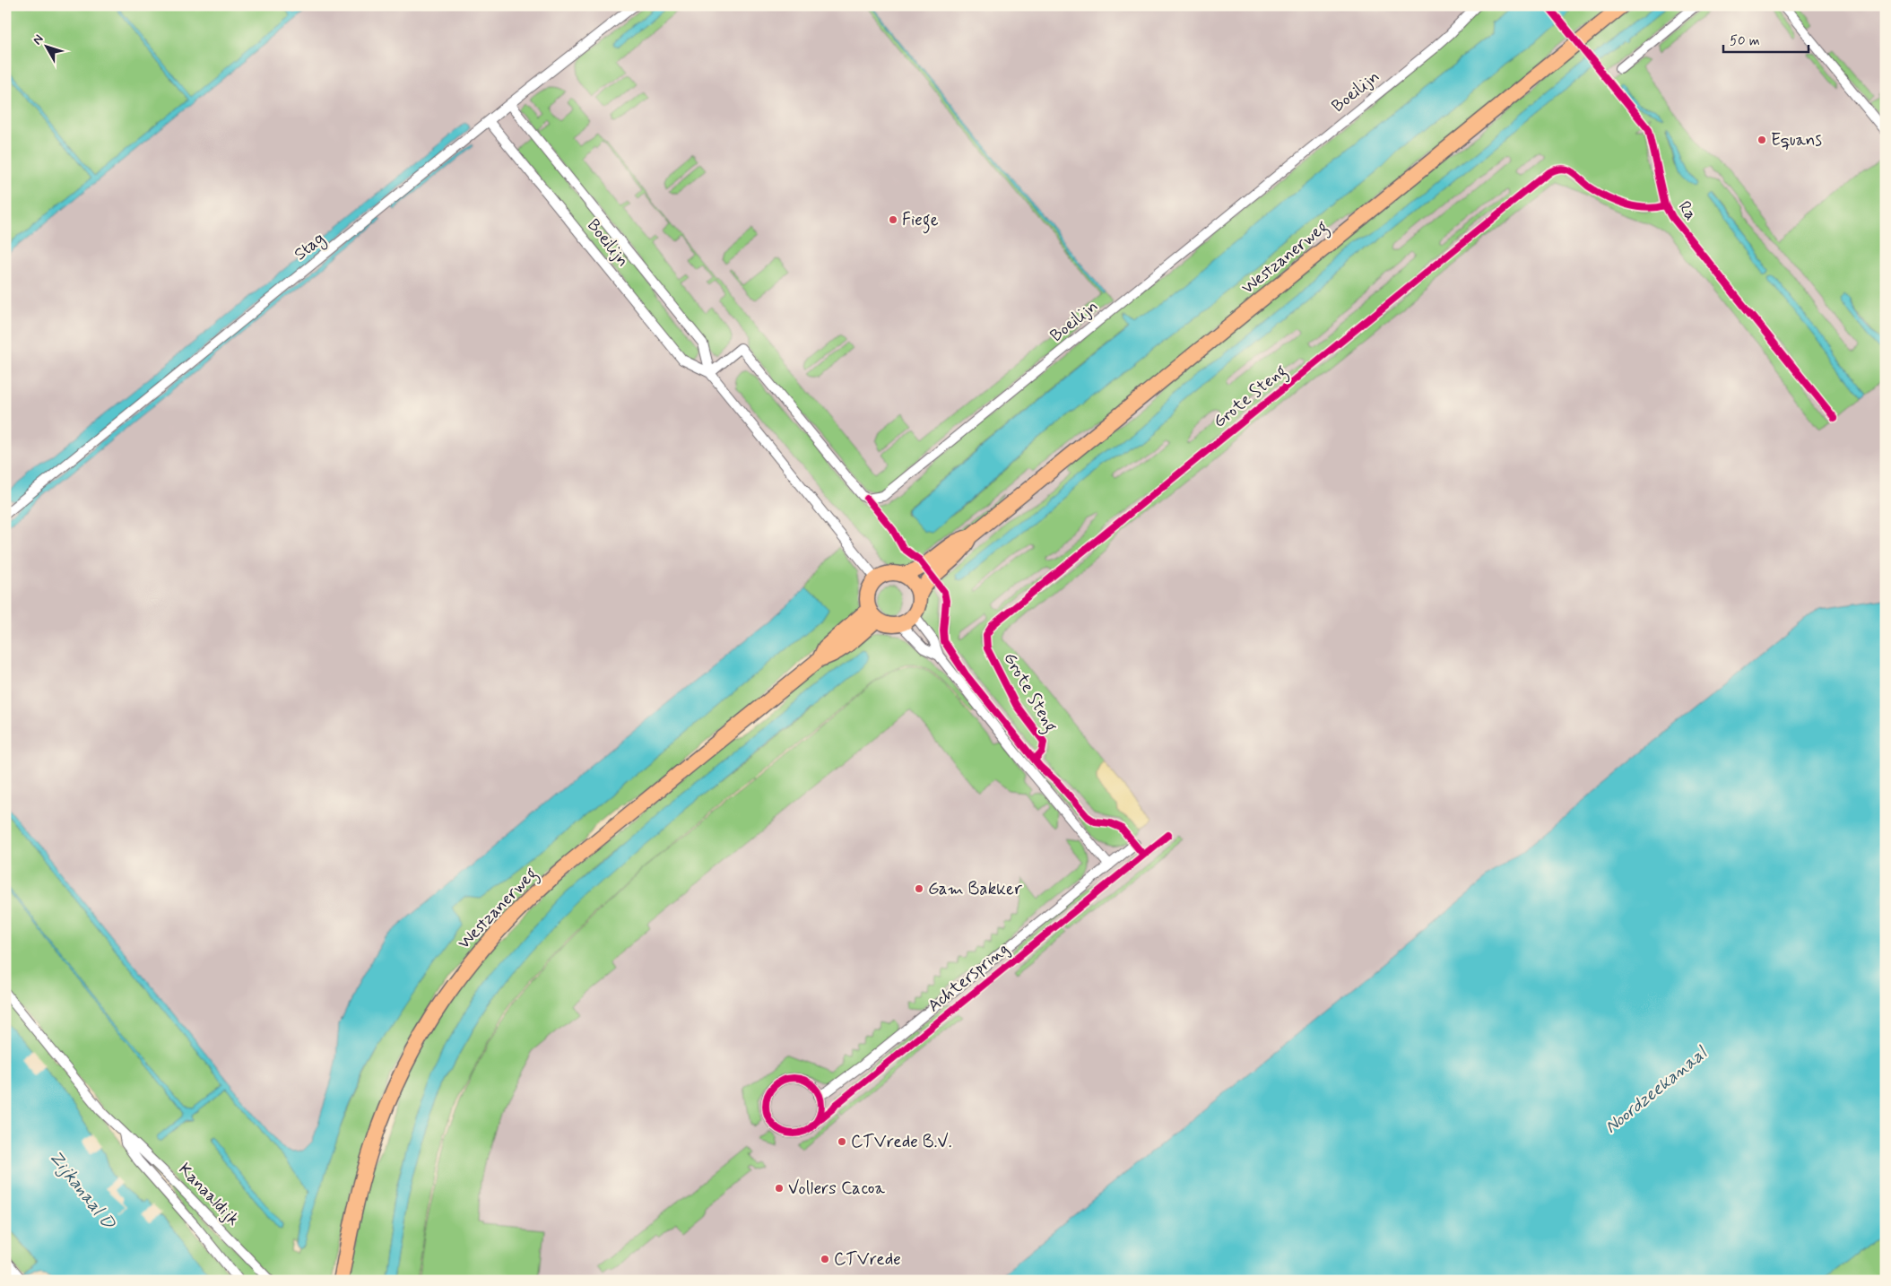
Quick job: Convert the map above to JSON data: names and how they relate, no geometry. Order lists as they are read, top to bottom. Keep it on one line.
{"streets":{"main road":["Westzanerweg"],"street":["Boeilijn","Stag","Achterspring","Kanaaldijk"],"cycle path":["Ra"]},"crossings":[["Boeilijn","Stag"],["Boeilijn","Westzanerweg"]],"water":["Noordzeekanaal","Zijkanaal D"],"places":["Equans","Fiege","Gam Bakker","CTVrede B.V.","Vollers Cacoa","CTVrede"],"scale_bar":"50 m","north":"top left"}
